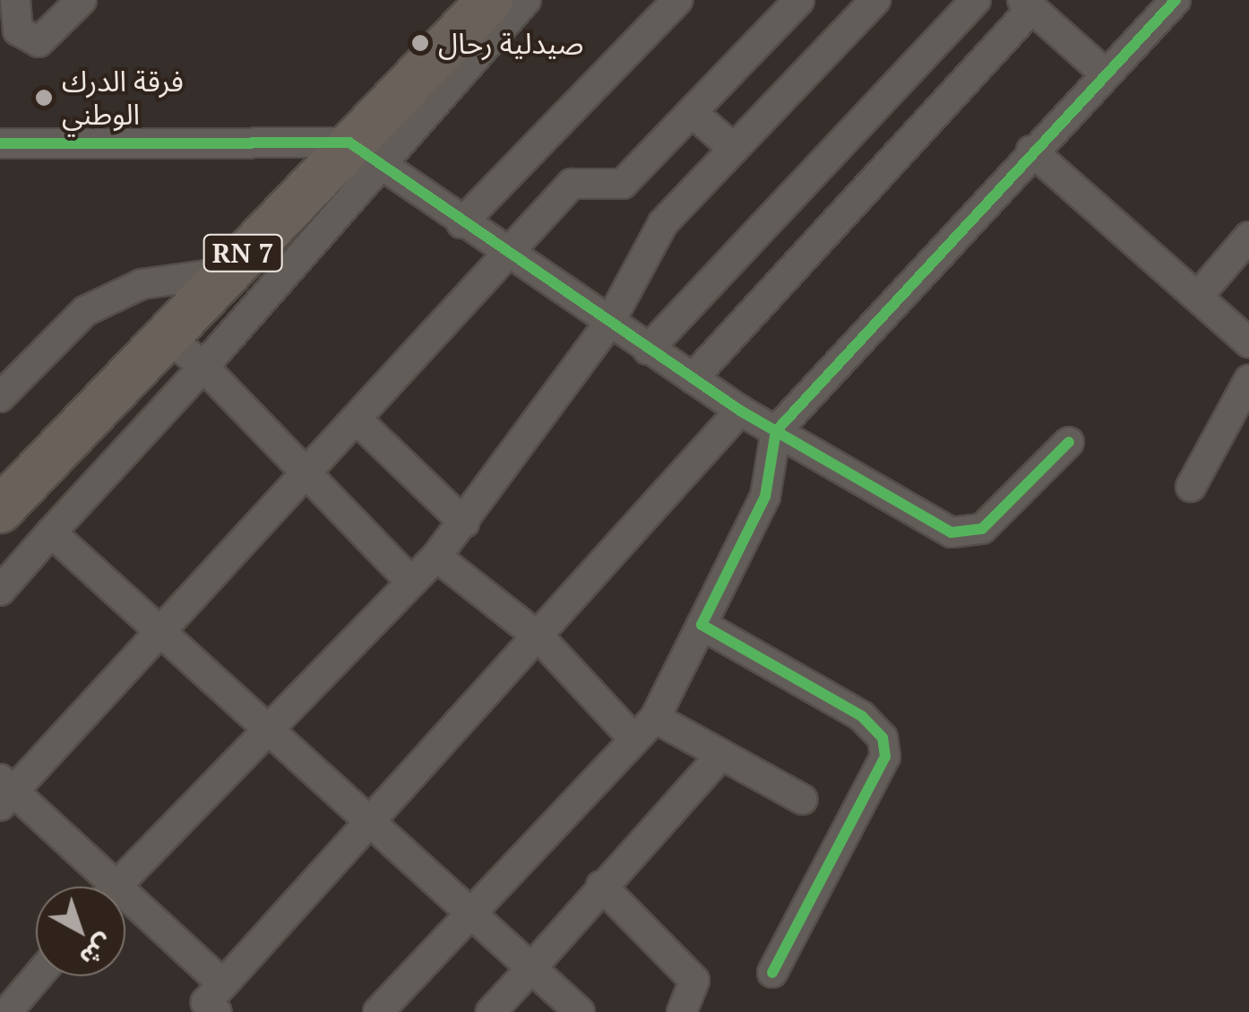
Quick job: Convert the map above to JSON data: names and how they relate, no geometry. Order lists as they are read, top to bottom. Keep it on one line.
{"streets":{"main road":["RN 7"]},"places":["صيدلية رحال","فرقة الدرك الوطني"],"north":"bottom right"}
